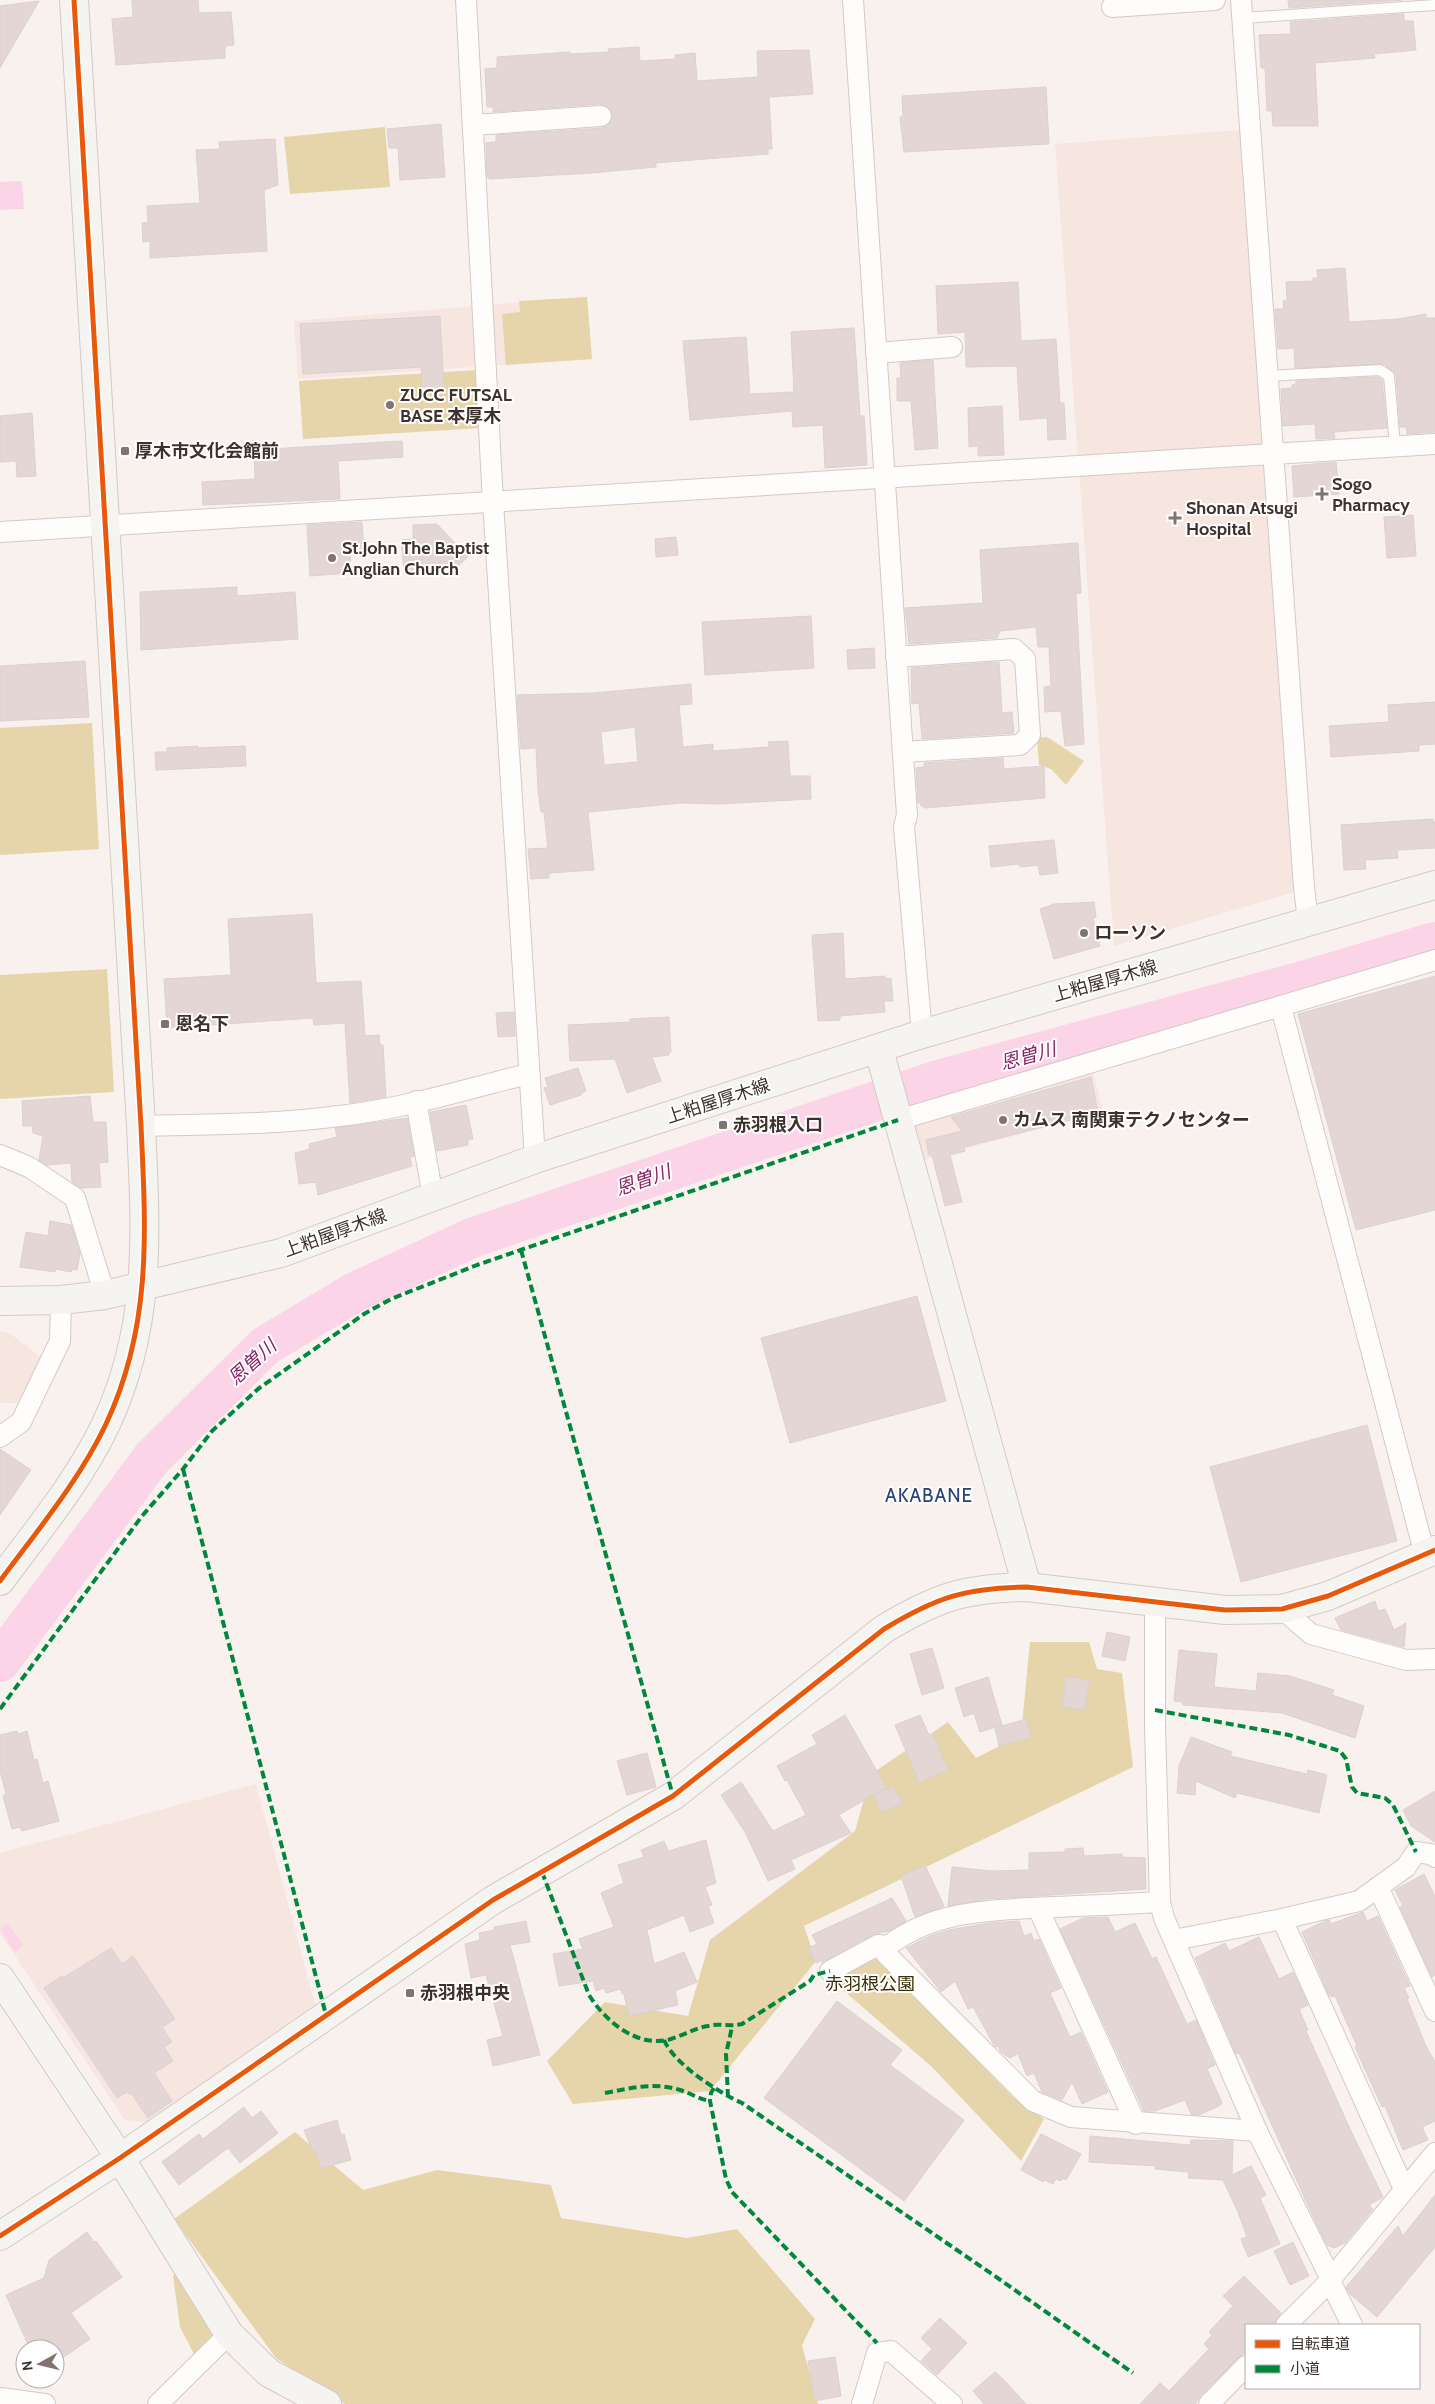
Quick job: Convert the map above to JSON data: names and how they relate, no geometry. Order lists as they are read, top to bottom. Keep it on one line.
{"streets":{"street":["上粕屋厚木線"]},"districts":["AKABANE"],"water":["恩曽川"],"parks":["赤羽根公園"],"places":{"other":["ZUCC FUTSAL BASE 本厚木","St.John The Baptist Anglian Church","ローソン","カムス 南関東テクノセンター"],"transit":["厚木市文化会館前","恩名下","赤羽根入口","赤羽根中央"],"health":["Sogo Pharmacy","Shonan Atsugi Hospital"]},"legend":["自転車道","小道"],"north":"left"}
